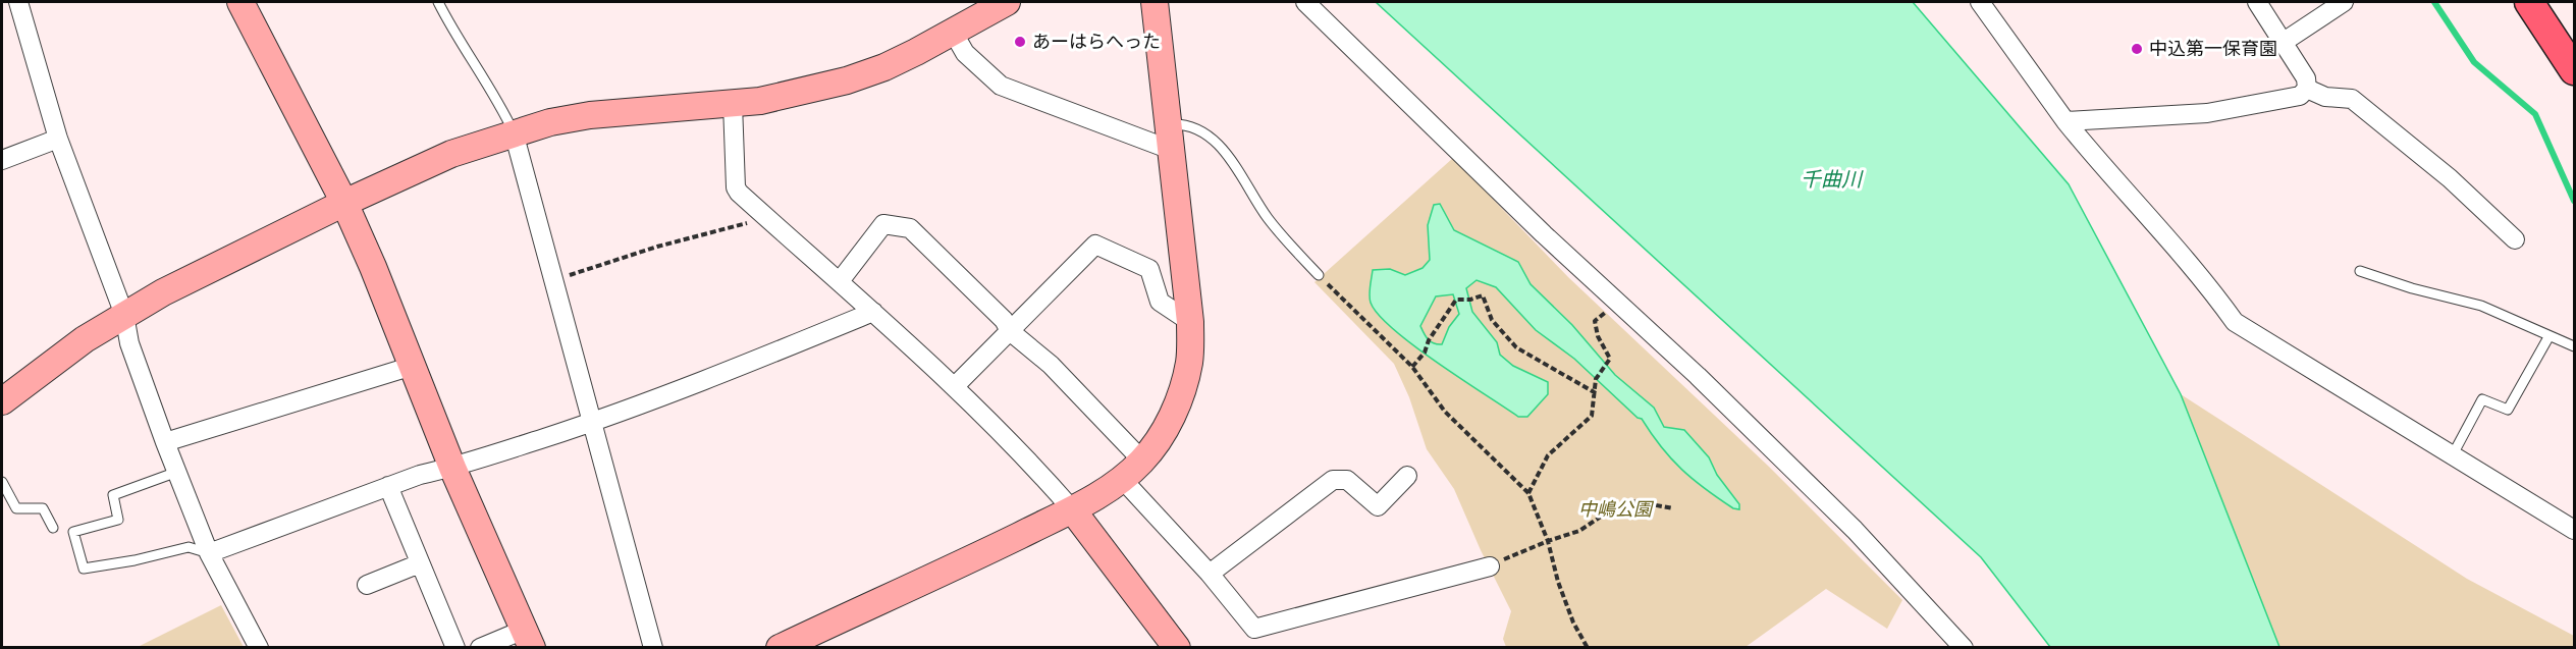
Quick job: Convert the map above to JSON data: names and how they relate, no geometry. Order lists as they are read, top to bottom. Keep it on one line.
{"water":["千曲川"],"parks":["中嶋公園"],"places":["あーはらへった","中込第一保育園"]}
